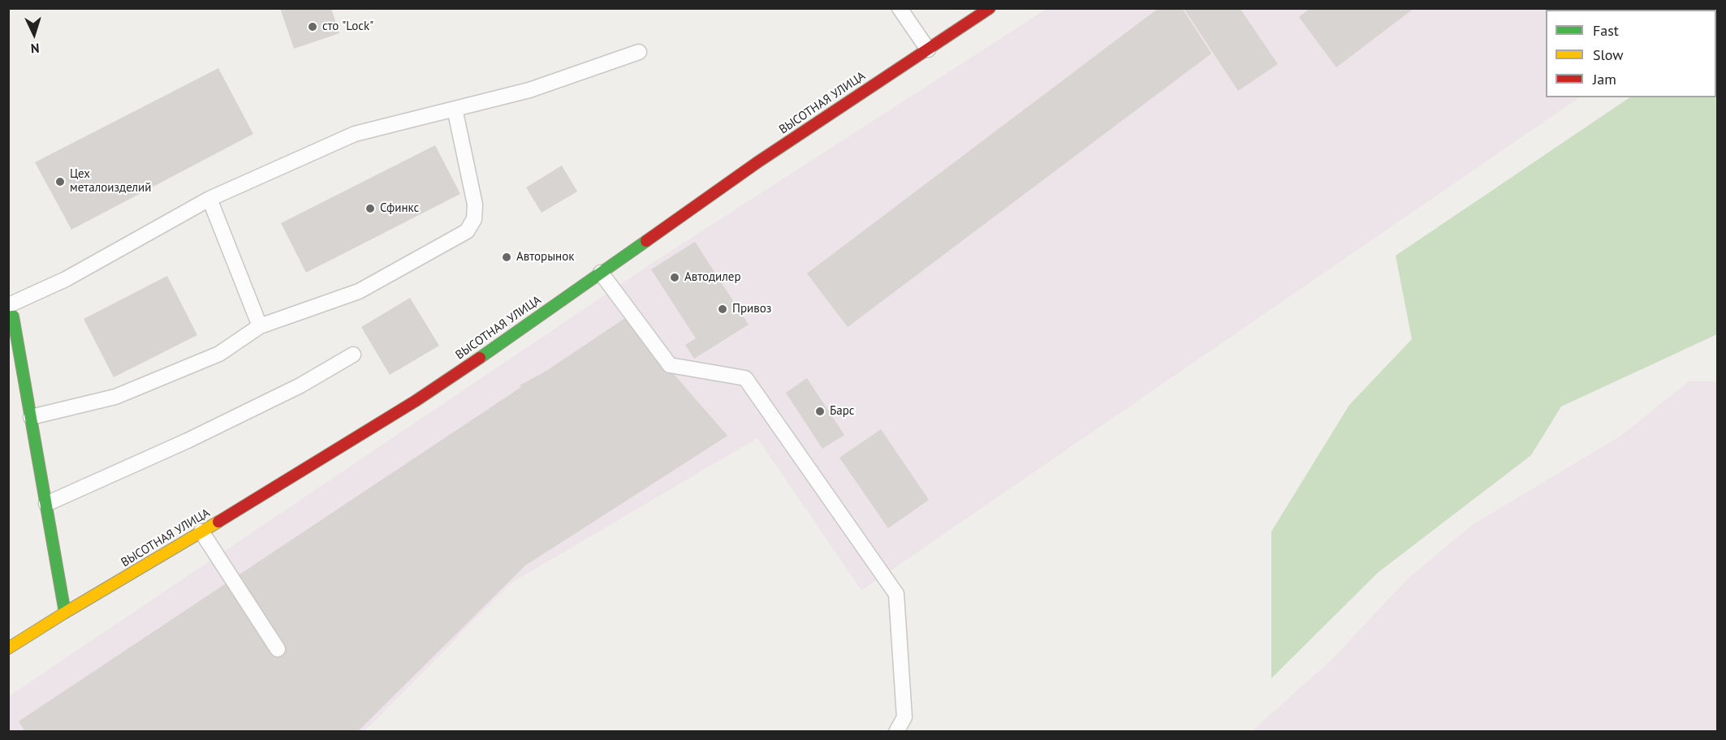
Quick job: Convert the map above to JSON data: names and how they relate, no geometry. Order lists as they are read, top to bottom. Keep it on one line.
{"streets":{"street":["ВЫСОТНАЯ УЛИЦА"]},"places":["сто \"Lock\"","Цех металоизделий","Сфинкс","Авторынок","Автодилер","Привоз","Барс"],"legend":["Fast","Slow","Jam"],"north":"bottom"}
